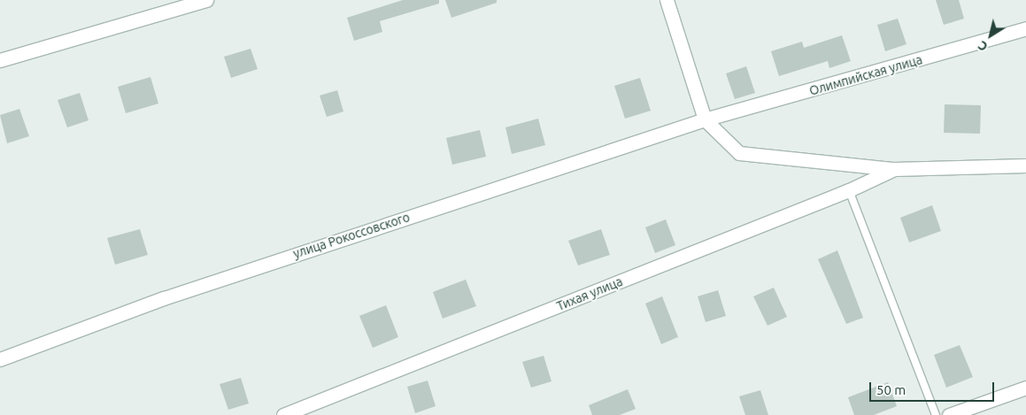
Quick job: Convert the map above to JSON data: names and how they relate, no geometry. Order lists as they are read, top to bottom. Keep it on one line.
{"streets":{"street":["Олимпийская улица","улица Рокоссовского","Тихая улица"]},"crossings":[["Олимпийская улица","улица Рокоссовского"]],"scale_bar":"50 m","north":"bottom left"}
